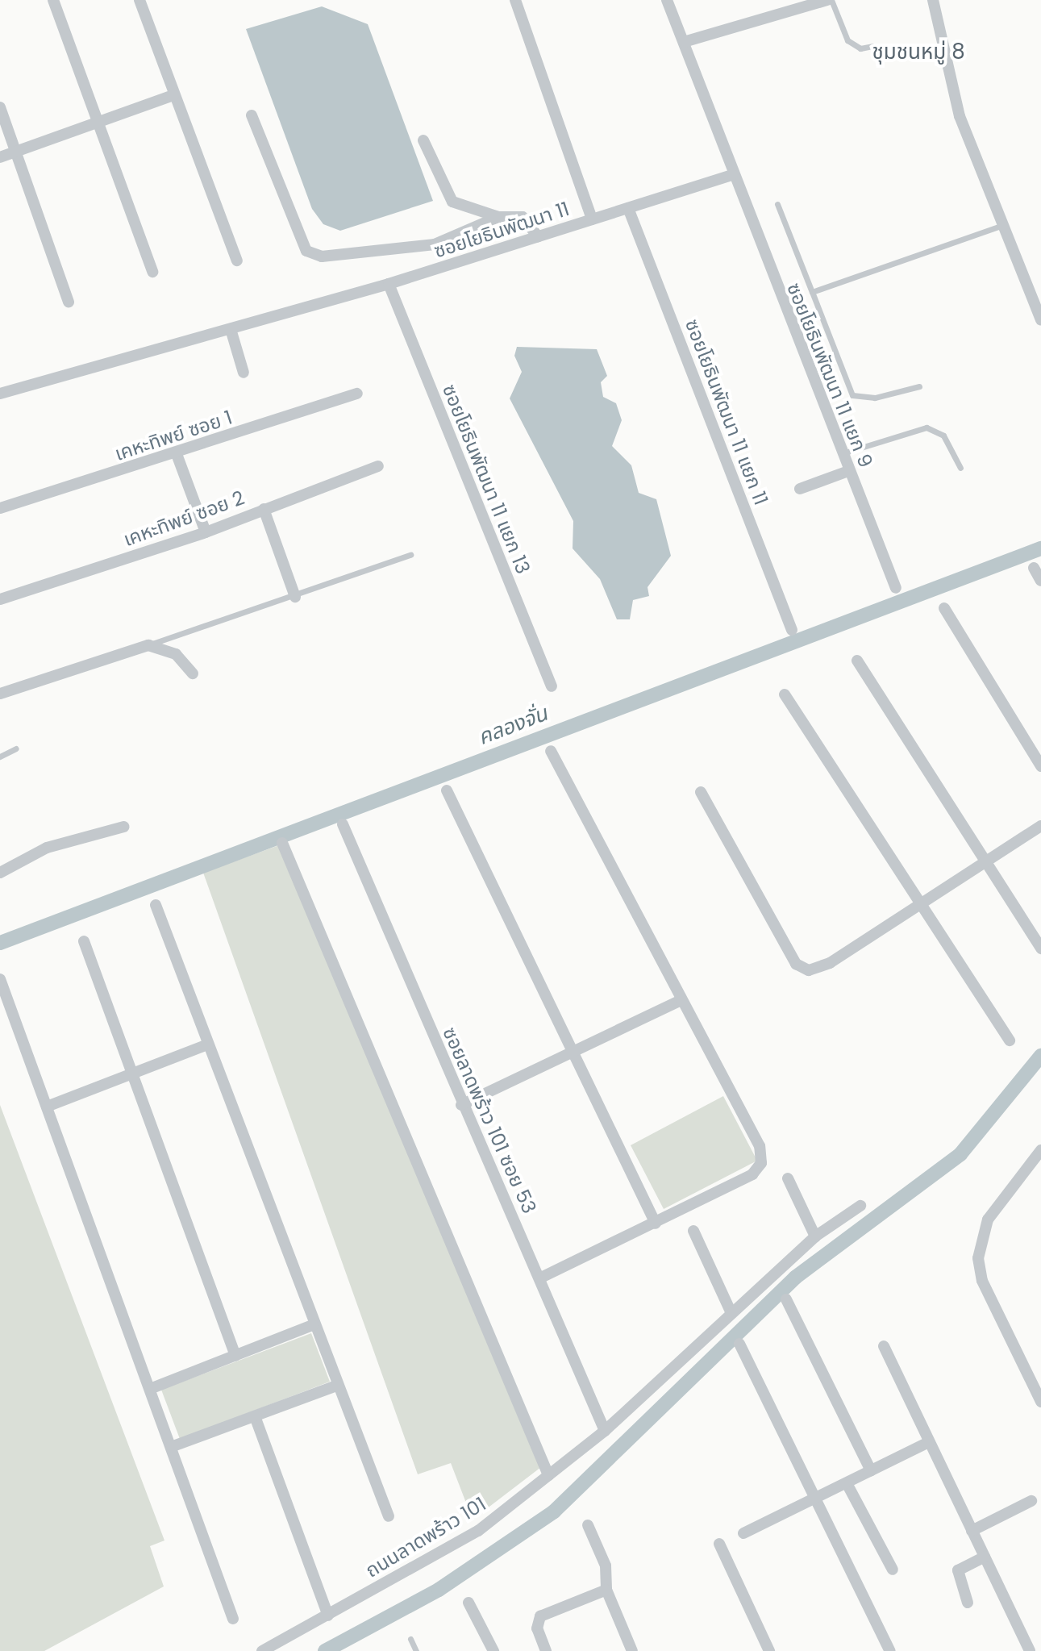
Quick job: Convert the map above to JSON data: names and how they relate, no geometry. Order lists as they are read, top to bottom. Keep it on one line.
{"streets":{"street":["ซอยโยธินพัฒนา 11","ซอยโยธินพัฒนา 11 แยก 9","ซอยโยธินพัฒนา 11 แยก 11","เคหะทิพย์ ซอย 1","ซอยโยธินพัฒนา 11 แยก 13","เคหะทิพย์ ซอย 2","ซอยลาดพร้าว 101 ซอย 53","ถนนลาดพร้าว 101"]},"crossings":[["ซอยโยธินพัฒนา 11","ซอยโยธินพัฒนา 11 แยก 9"],["ซอยโยธินพัฒนา 11","ซอยโยธินพัฒนา 11 แยก 11"],["ซอยโยธินพัฒนา 11","ซอยโยธินพัฒนา 11 แยก 13"],["ซอยลาดพร้าว 101 ซอย 53","ถนนลาดพร้าว 101"]],"districts":["ชุมชนหมู่ 8"],"water":["คลองจั่น"]}
